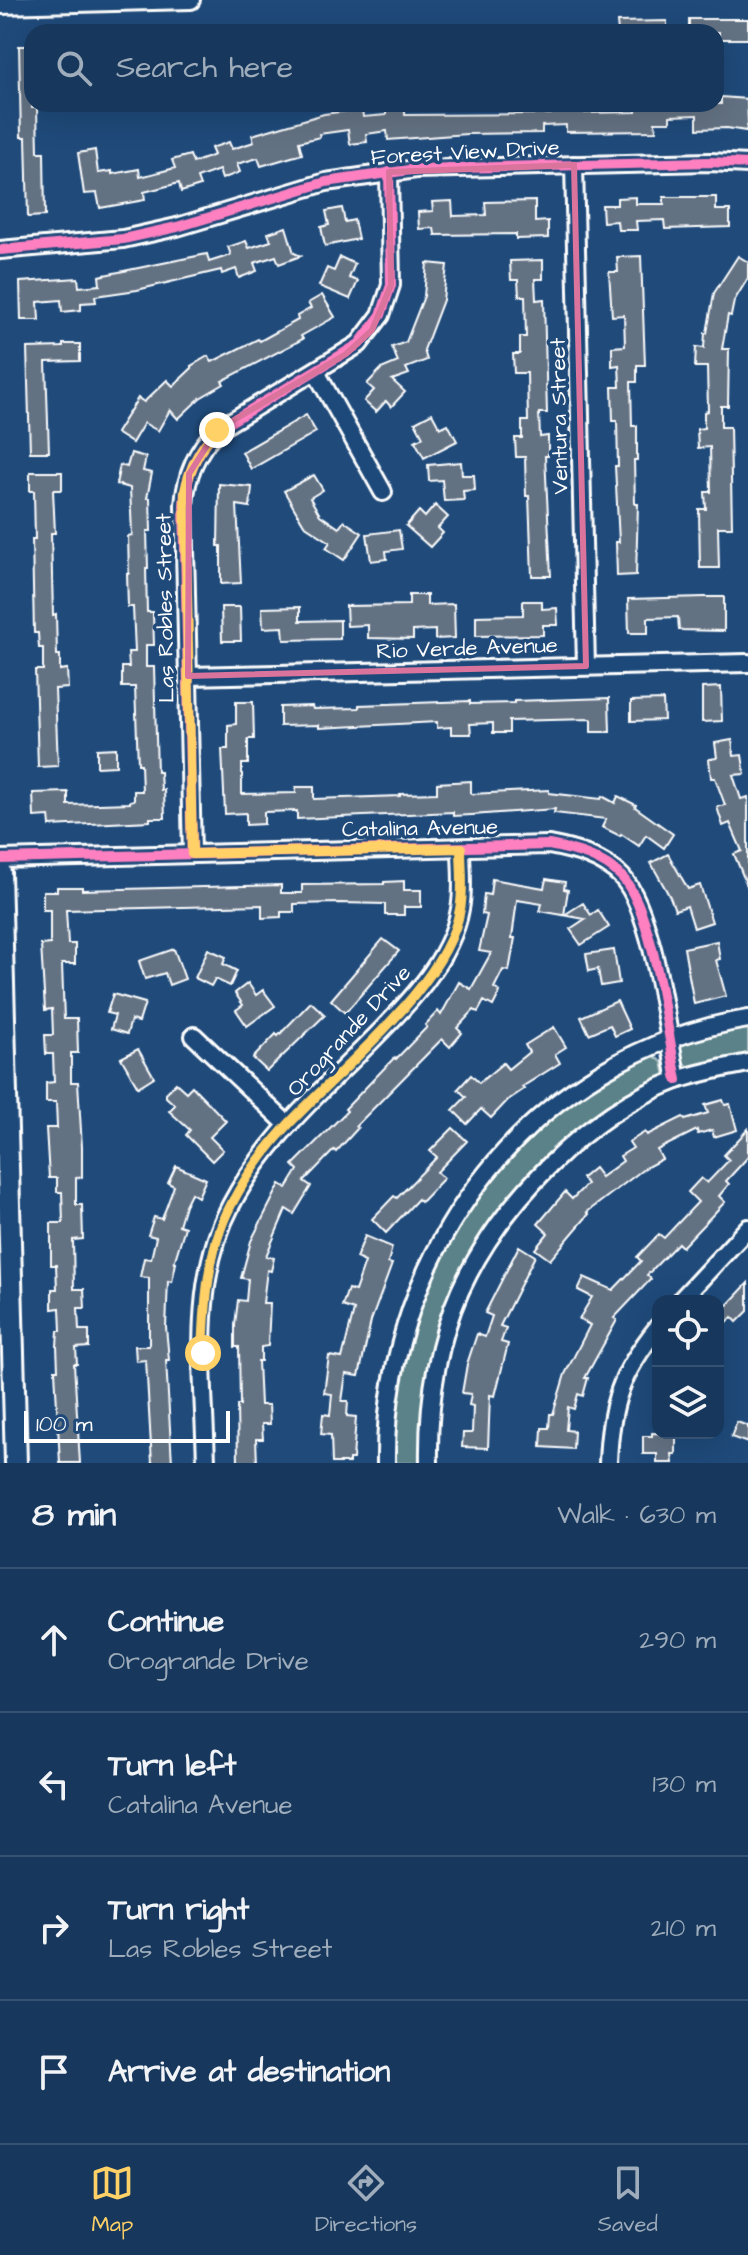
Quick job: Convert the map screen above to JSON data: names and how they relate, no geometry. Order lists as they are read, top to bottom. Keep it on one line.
{"streets":{"street":["Forest View Drive","Ventura Street","Las Robles Street","Rio Verde Avenue","Catalina Avenue","Orogrande Drive"]},"crossings":[["Forest View Drive","Ventura Street"],["Forest View Drive","Las Robles Street"],["Ventura Street","Rio Verde Avenue"],["Las Robles Street","Rio Verde Avenue"],["Las Robles Street","Catalina Avenue"],["Catalina Avenue","Orogrande Drive"]],"scale_bar":"100 m","page":{"search":"Search here","scale":"100 m","heading":["8 min","Walk · 630 m"],"list":[["Continue","Orogrande Drive","290 m"],["Turn left","Catalina Avenue","130 m"],["Turn right","Las Robles Street","210 m"],"Arrive at destination"],"nav":["Map","Directions","Saved"]}}
